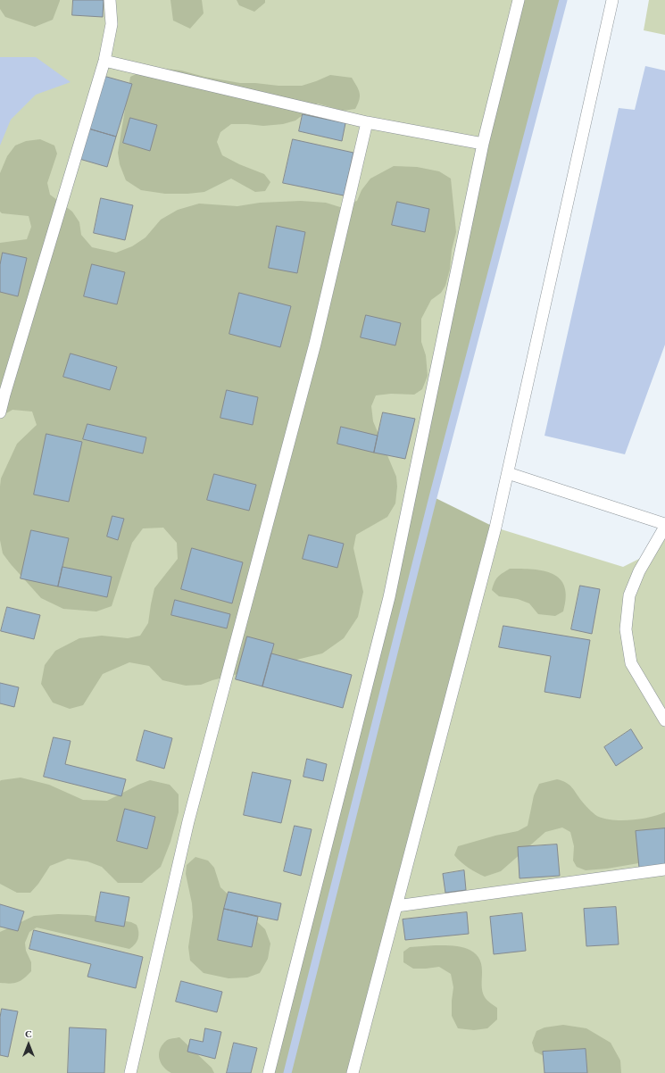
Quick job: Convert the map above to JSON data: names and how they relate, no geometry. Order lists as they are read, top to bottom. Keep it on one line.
{"north":"top"}
